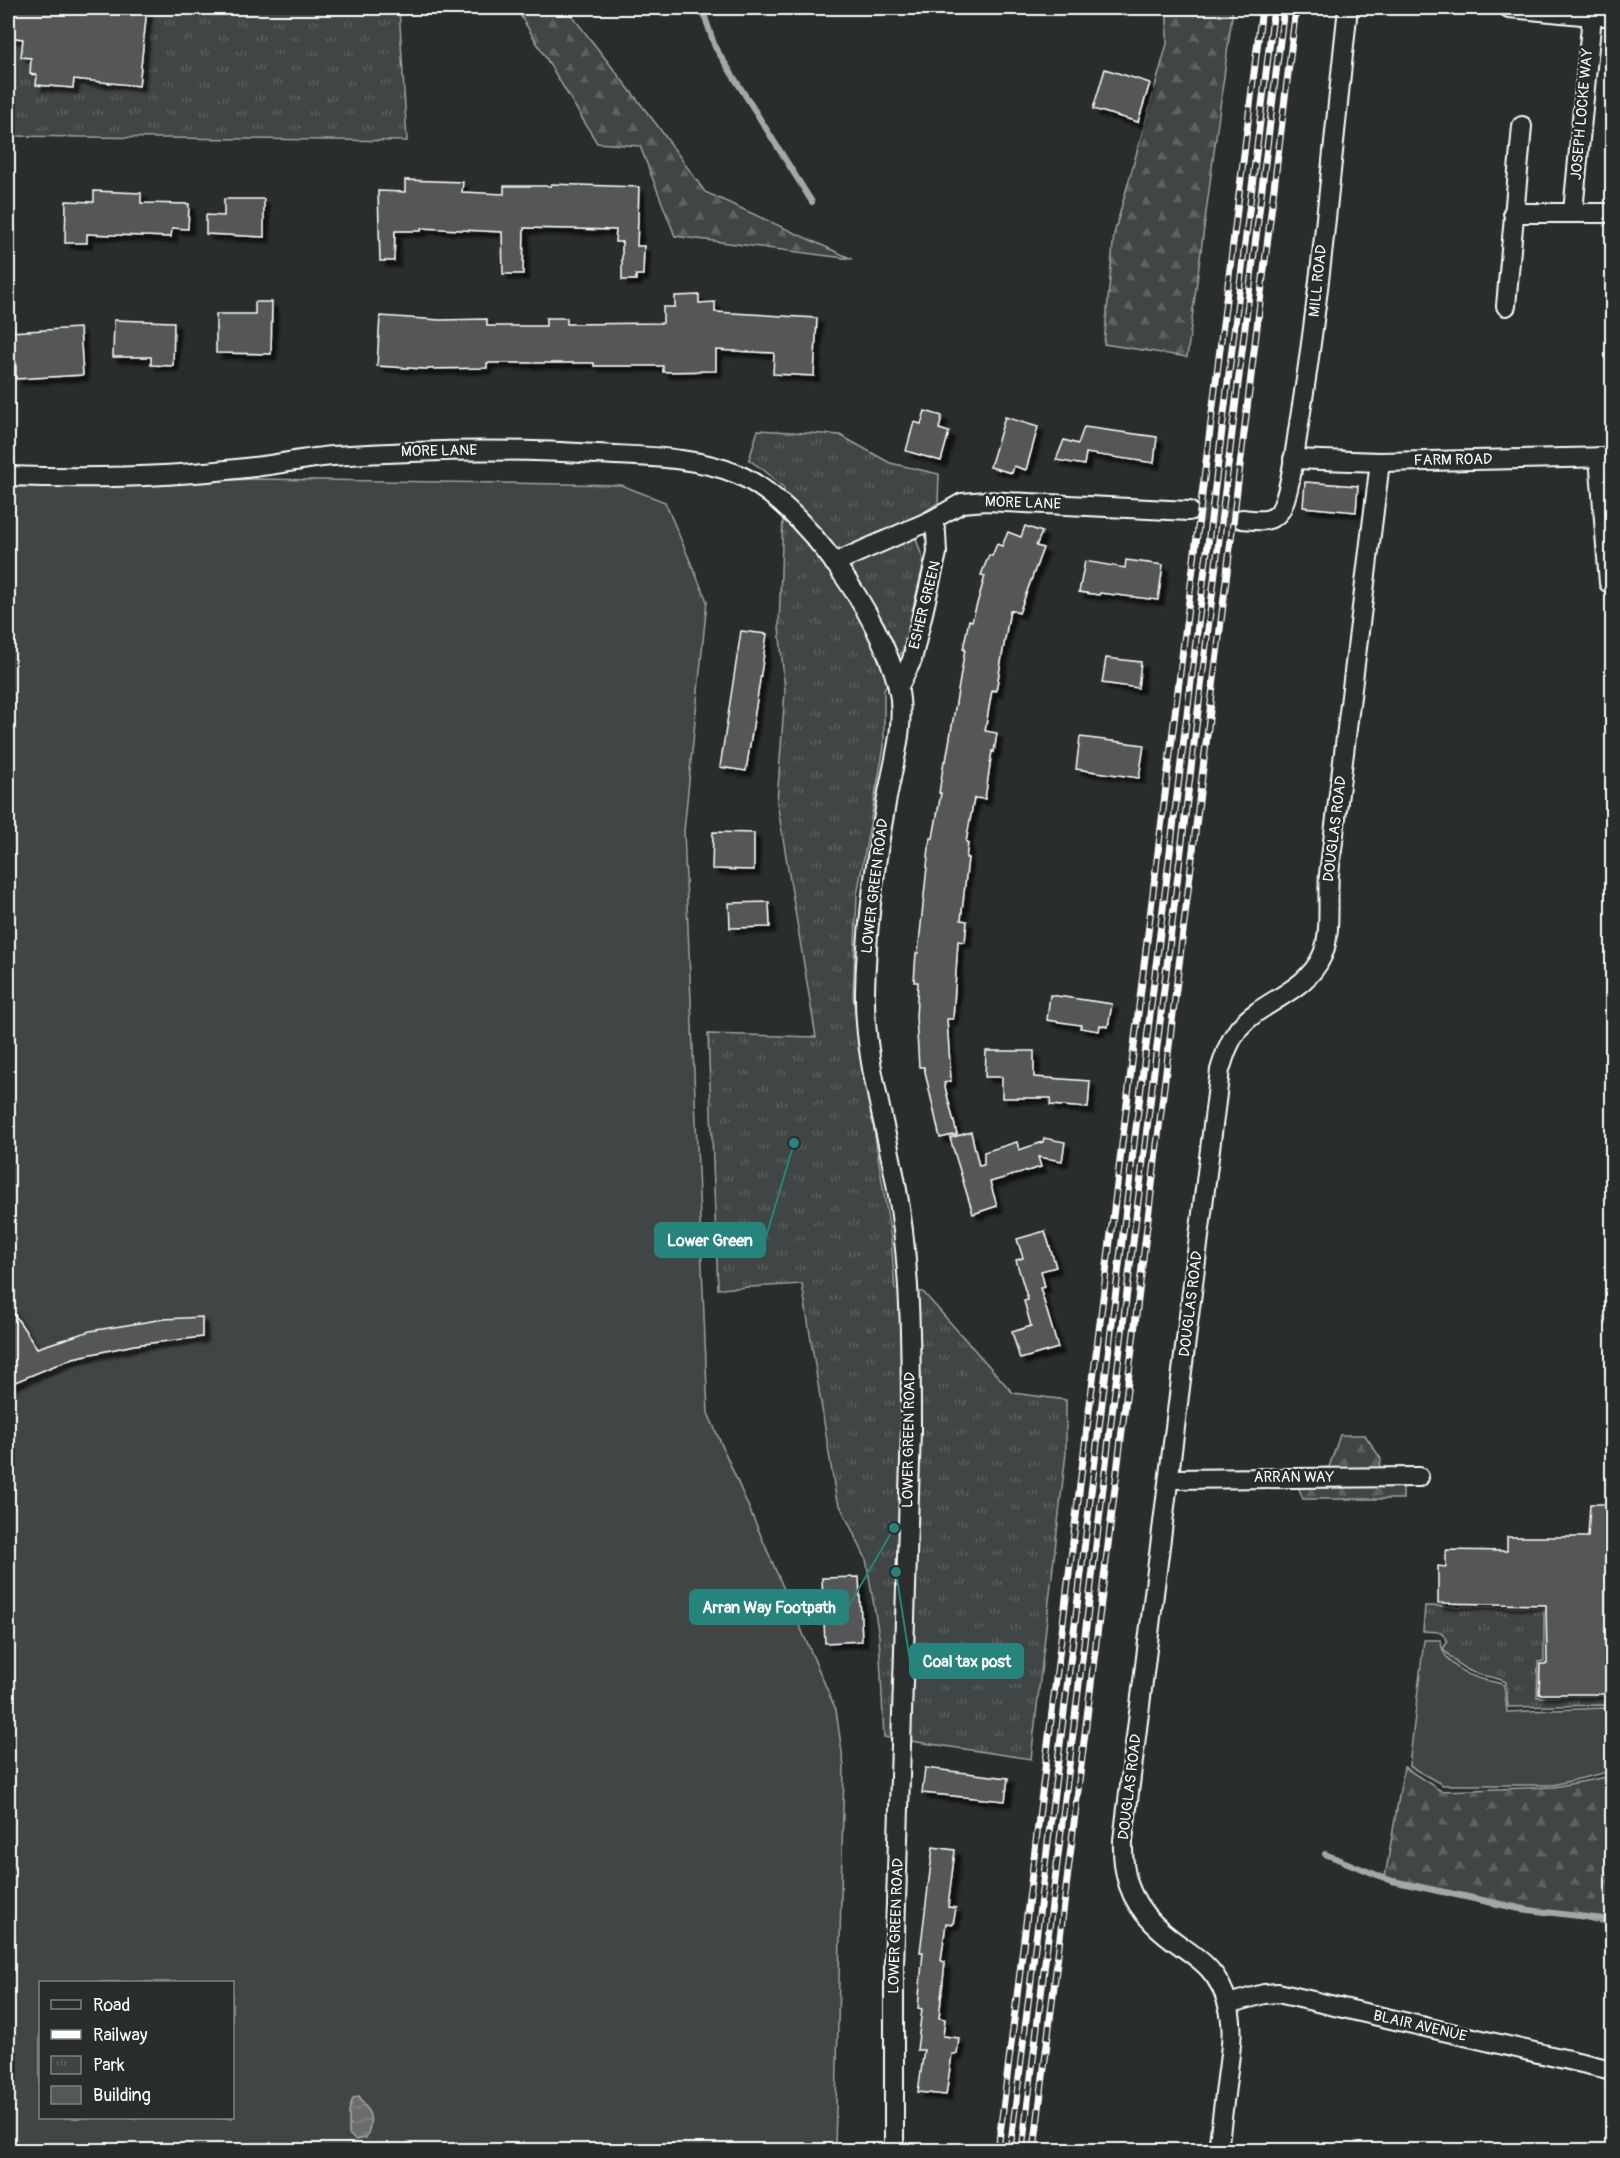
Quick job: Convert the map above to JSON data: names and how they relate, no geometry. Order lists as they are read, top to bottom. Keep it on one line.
{"streets":{"street":["JOSEPH LOCKE WAY","MILL ROAD","MORE LANE","FARM ROAD","ESHER GREEN","DOUGLAS ROAD","LOWER GREEN ROAD","ARRAN WAY","BLAIR AVENUE"]},"crossings":[["MILL ROAD","FARM ROAD"],["MORE LANE","ESHER GREEN"],["MORE LANE","LOWER GREEN ROAD"],["FARM ROAD","DOUGLAS ROAD"],["DOUGLAS ROAD","ARRAN WAY"],["DOUGLAS ROAD","BLAIR AVENUE"]],"places":["Lower Green","Arran Way Footpath","Coal tax post"],"legend":["Road","Railway","Park","Building"]}
